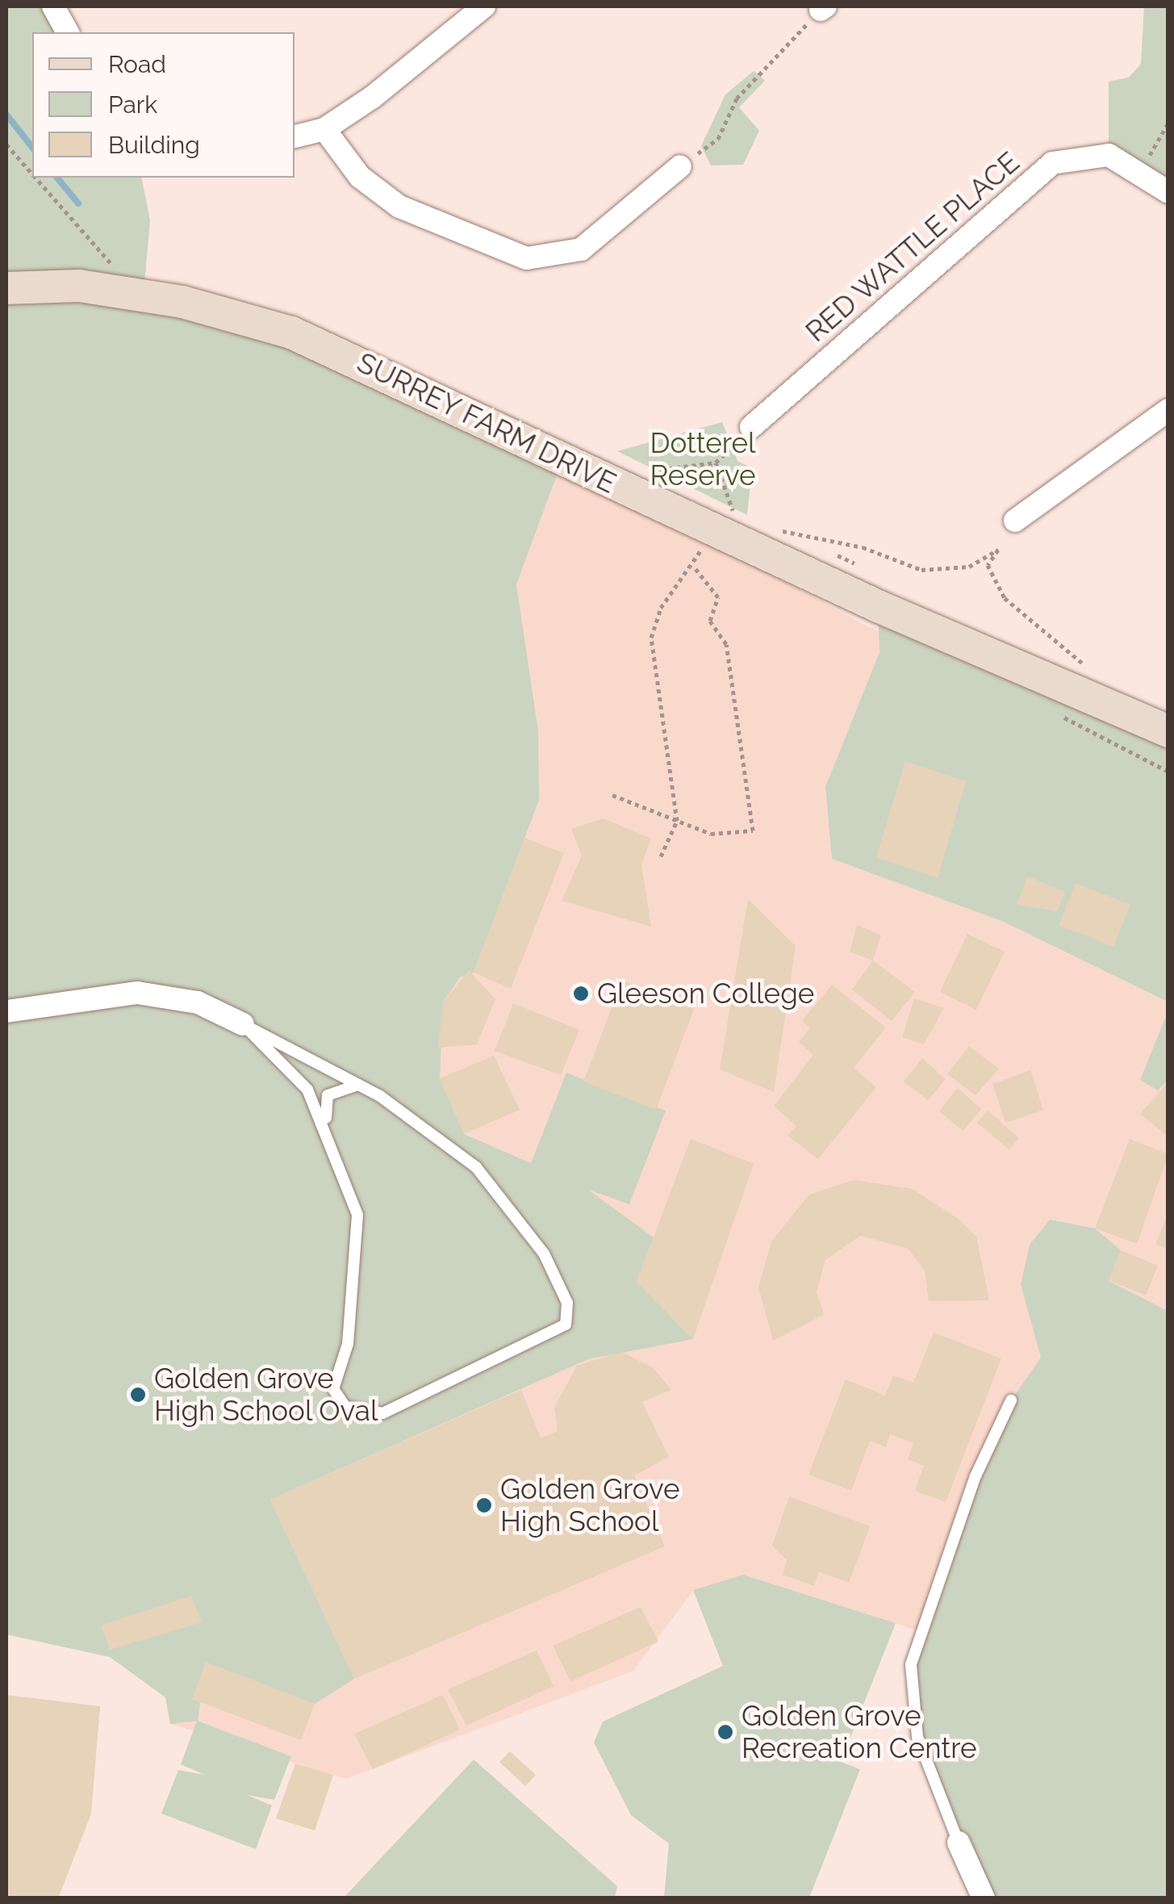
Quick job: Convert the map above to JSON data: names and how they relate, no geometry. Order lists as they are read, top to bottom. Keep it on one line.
{"streets":{"street":["RED WATTLE PLACE","SURREY FARM DRIVE"]},"parks":["Dotterel Reserve"],"places":["Gleeson College","Golden Grove High School Oval","Golden Grove High School","Golden Grove Recreation Centre"],"legend":["Road","Park","Building"]}
